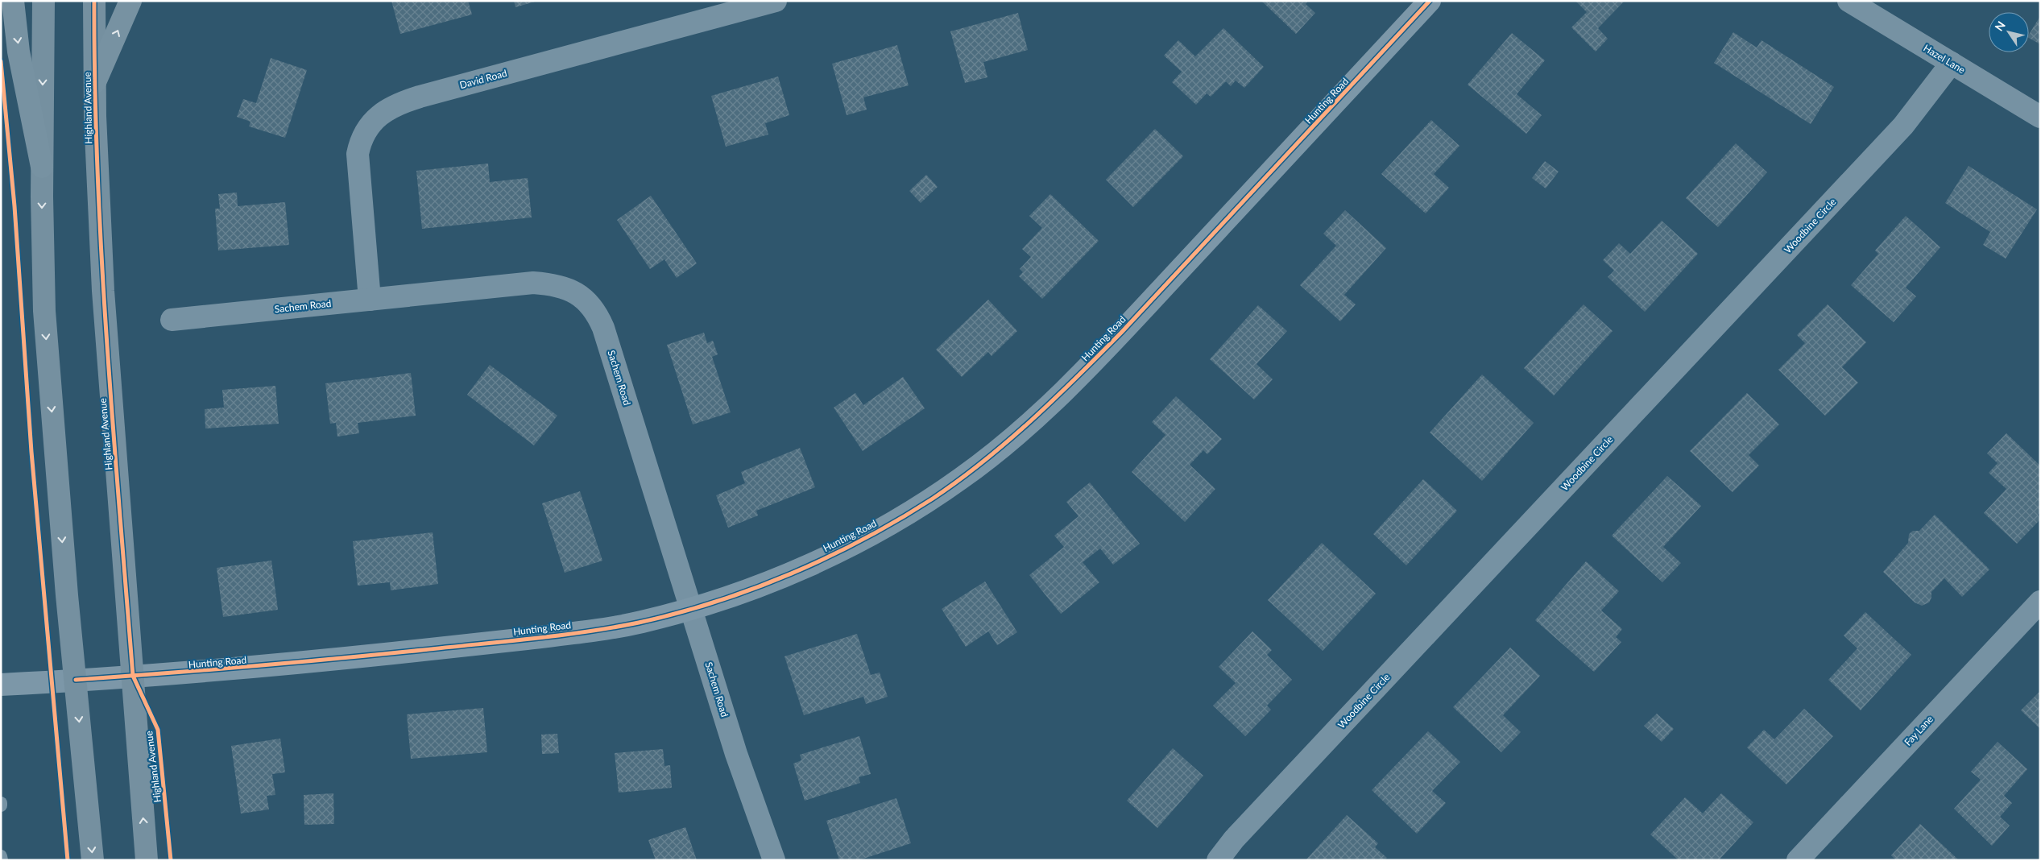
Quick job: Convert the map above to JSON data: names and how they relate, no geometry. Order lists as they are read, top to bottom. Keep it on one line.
{"streets":{"main road":["Hunting Road","Highland Avenue"],"street":["Hazel Lane","David Road","Woodbine Circle","Sachem Road","Fay Lane"]},"crossings":[["Hazel Lane","Woodbine Circle"],["David Road","Sachem Road"],["Hunting Road","Highland Avenue"],["Hunting Road","Sachem Road"]],"north":"top left"}
